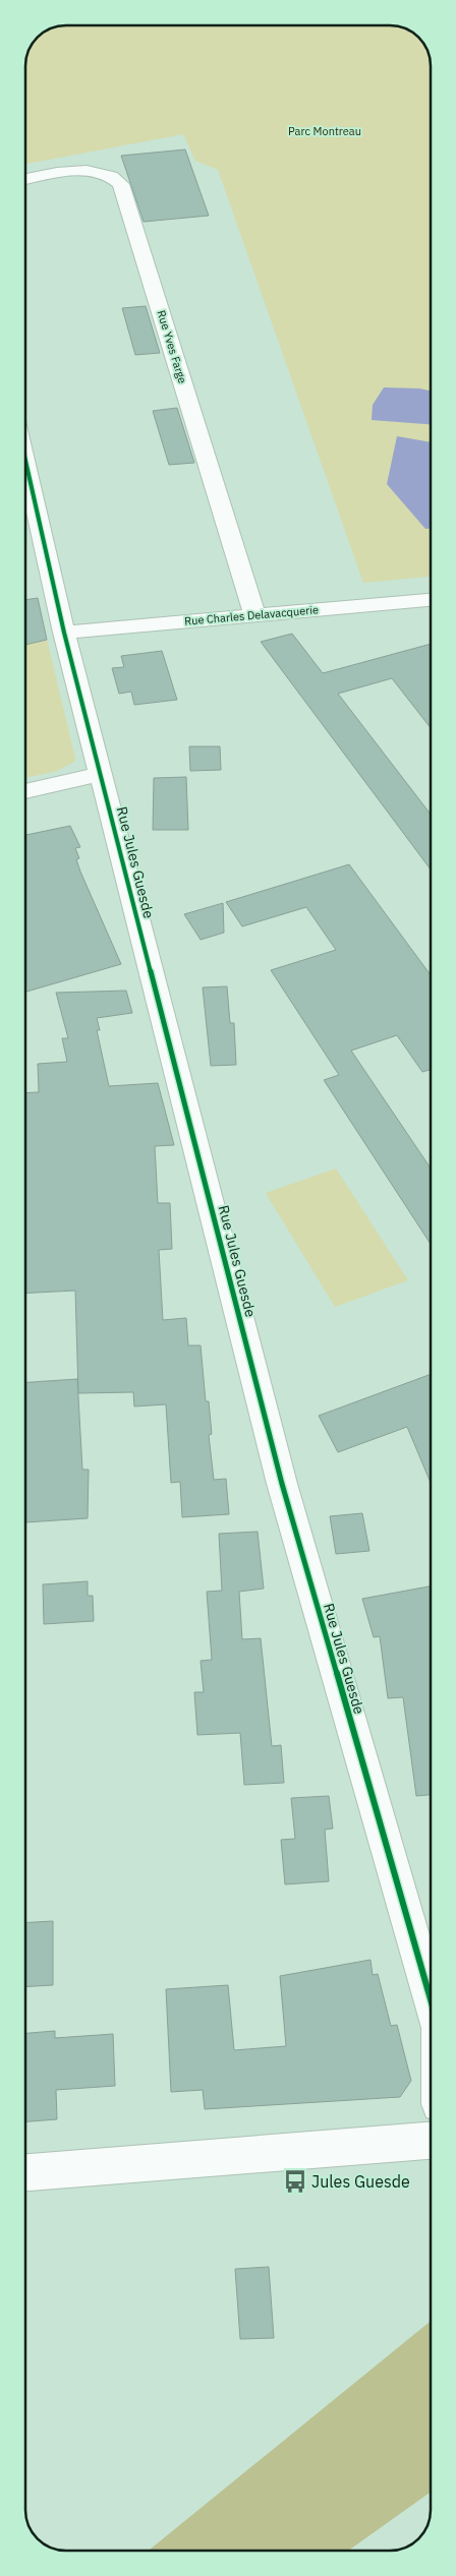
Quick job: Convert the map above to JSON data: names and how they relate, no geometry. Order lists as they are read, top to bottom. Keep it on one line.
{"streets":{"street":["Rue Yves Farge","Rue Charles Delavacquerie","Rue Jules Guesde"]},"crossings":[["Rue Yves Farge","Rue Charles Delavacquerie"],["Rue Charles Delavacquerie","Rue Jules Guesde"]],"parks":["Parc Montreau"],"places":{"bus stop":["Jules Guesde"]}}
